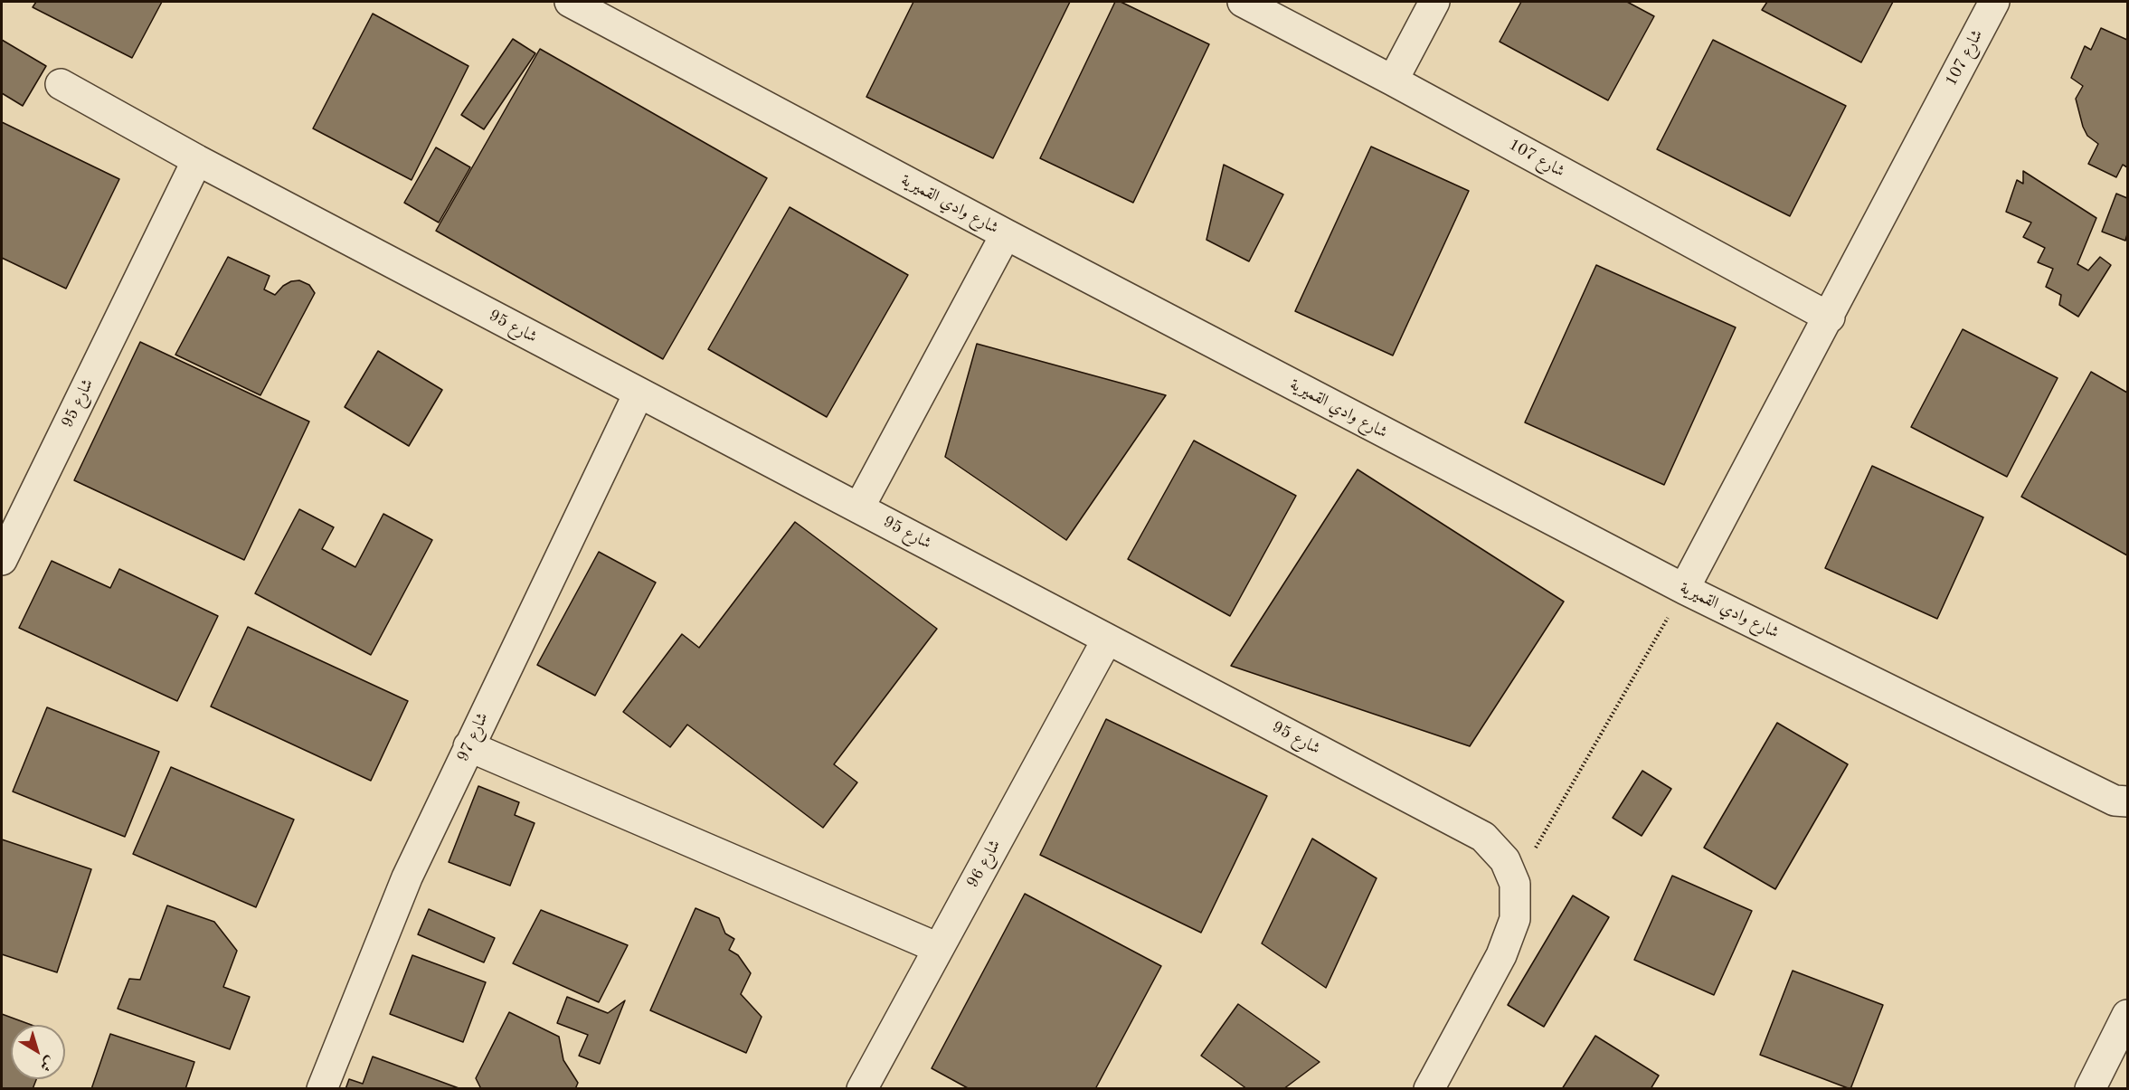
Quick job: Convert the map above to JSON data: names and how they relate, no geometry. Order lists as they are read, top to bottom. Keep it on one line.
{"streets":{"street":["شارع 107","شارع وادي القميرية","شارع 95","شارع 97","شارع 96"]},"crossings":[["شارع 107","شارع وادي القميرية"],["شارع 95","شارع 97"],["شارع 95","شارع 96"]],"north":"bottom right"}
